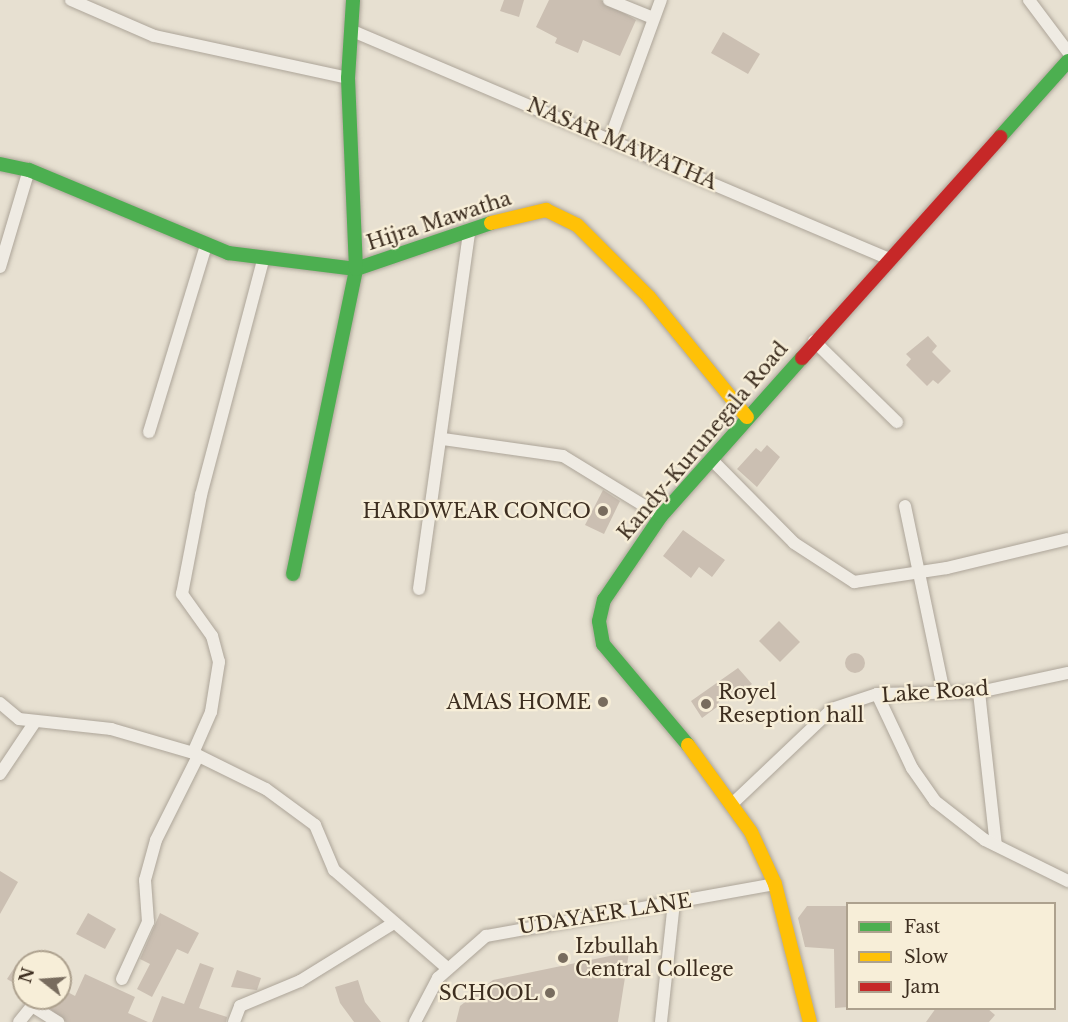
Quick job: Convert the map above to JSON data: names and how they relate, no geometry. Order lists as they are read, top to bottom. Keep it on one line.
{"streets":{"main road":["Hijra Mawatha","Kandy-Kurunegala Road"],"street":["NASAR MAWATHA","Lake Road","UDAYAER LANE"]},"crossings":[["NASAR MAWATHA","Kandy-Kurunegala Road"],["Hijra Mawatha","Kandy-Kurunegala Road"],["Kandy-Kurunegala Road","Lake Road"],["Kandy-Kurunegala Road","UDAYAER LANE"]],"places":["HARDWEAR CONCO","AMAS HOME","Royel Reseption hall","Izbullah Central College","SCHOOL"],"legend":["Fast","Slow","Jam"],"north":"left"}
